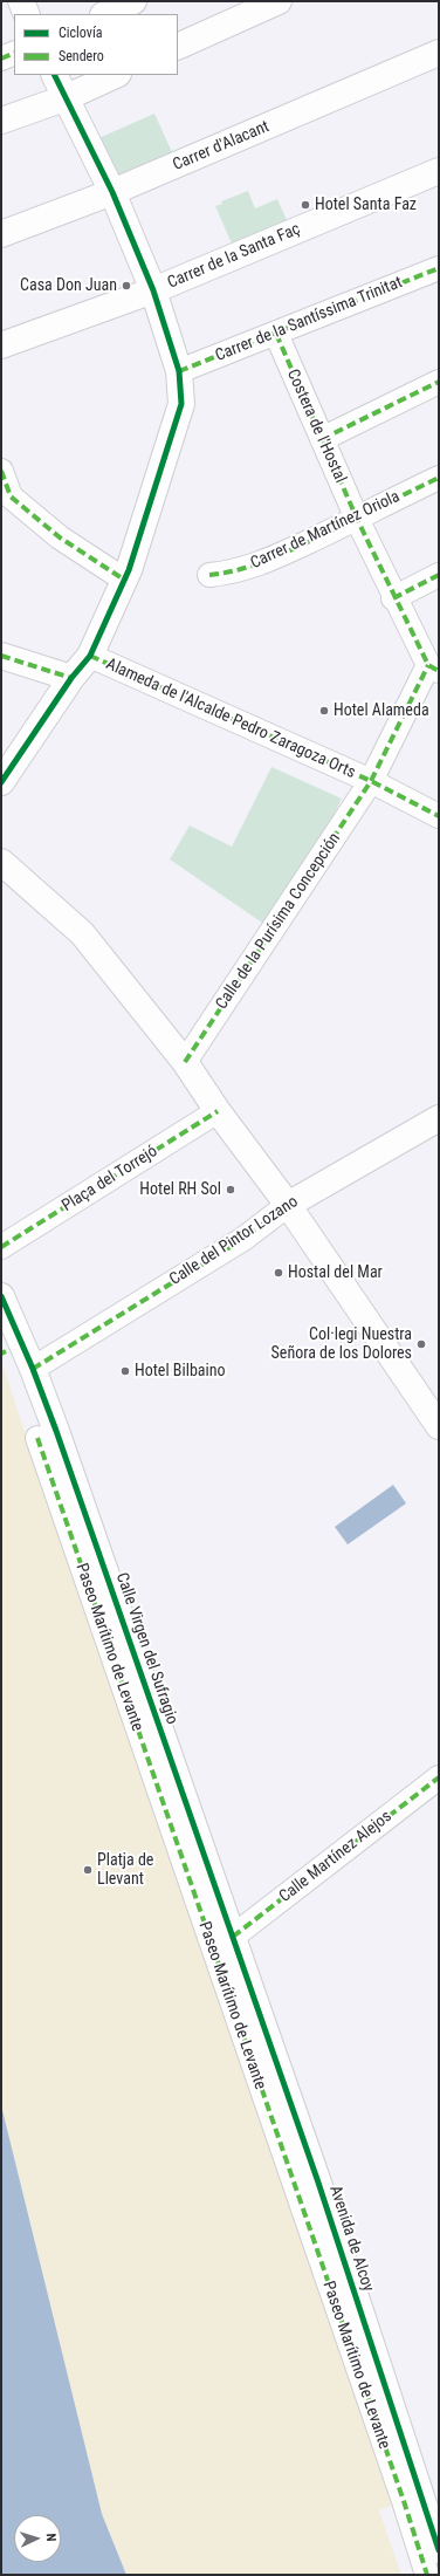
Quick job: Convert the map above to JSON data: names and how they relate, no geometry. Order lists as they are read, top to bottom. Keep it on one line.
{"streets":{"street":["Carrer d'Alacant","Carrer de la Santa Faç","Carrer de la Santíssima Trinitat","Costera de l'Hostal","Carrer de Martínez Oriola","Alameda de l'Alcalde Pedro Zaragoza Orts","Calle de la Purísima Concepción","Plaça del Torrejó","Calle del Pintor Lozano","Paseo Marítimo de Levante","Calle Virgen del Sufragio","Calle Martínez Alejos","Avenida de Alcoy"]},"crossings":[["Carrer de la Santíssima Trinitat","Costera de l'Hostal"],["Costera de l'Hostal","Carrer de Martínez Oriola"],["Costera de l'Hostal","Calle de la Purísima Concepción"],["Alameda de l'Alcalde Pedro Zaragoza Orts","Calle de la Purísima Concepción"],["Calle del Pintor Lozano","Calle Virgen del Sufragio"],["Calle Virgen del Sufragio","Calle Martínez Alejos"],["Calle Virgen del Sufragio","Avenida de Alcoy"],["Calle Martínez Alejos","Avenida de Alcoy"]],"places":["Hotel Santa Faz","Casa Don Juan","Hotel Alameda","Hotel RH Sol","Hostal del Mar","Col·legi Nuestra Señora de los Dolores","Hotel Bilbaino","Platja de Llevant"],"legend":["Ciclovía","Sendero"],"north":"right"}
